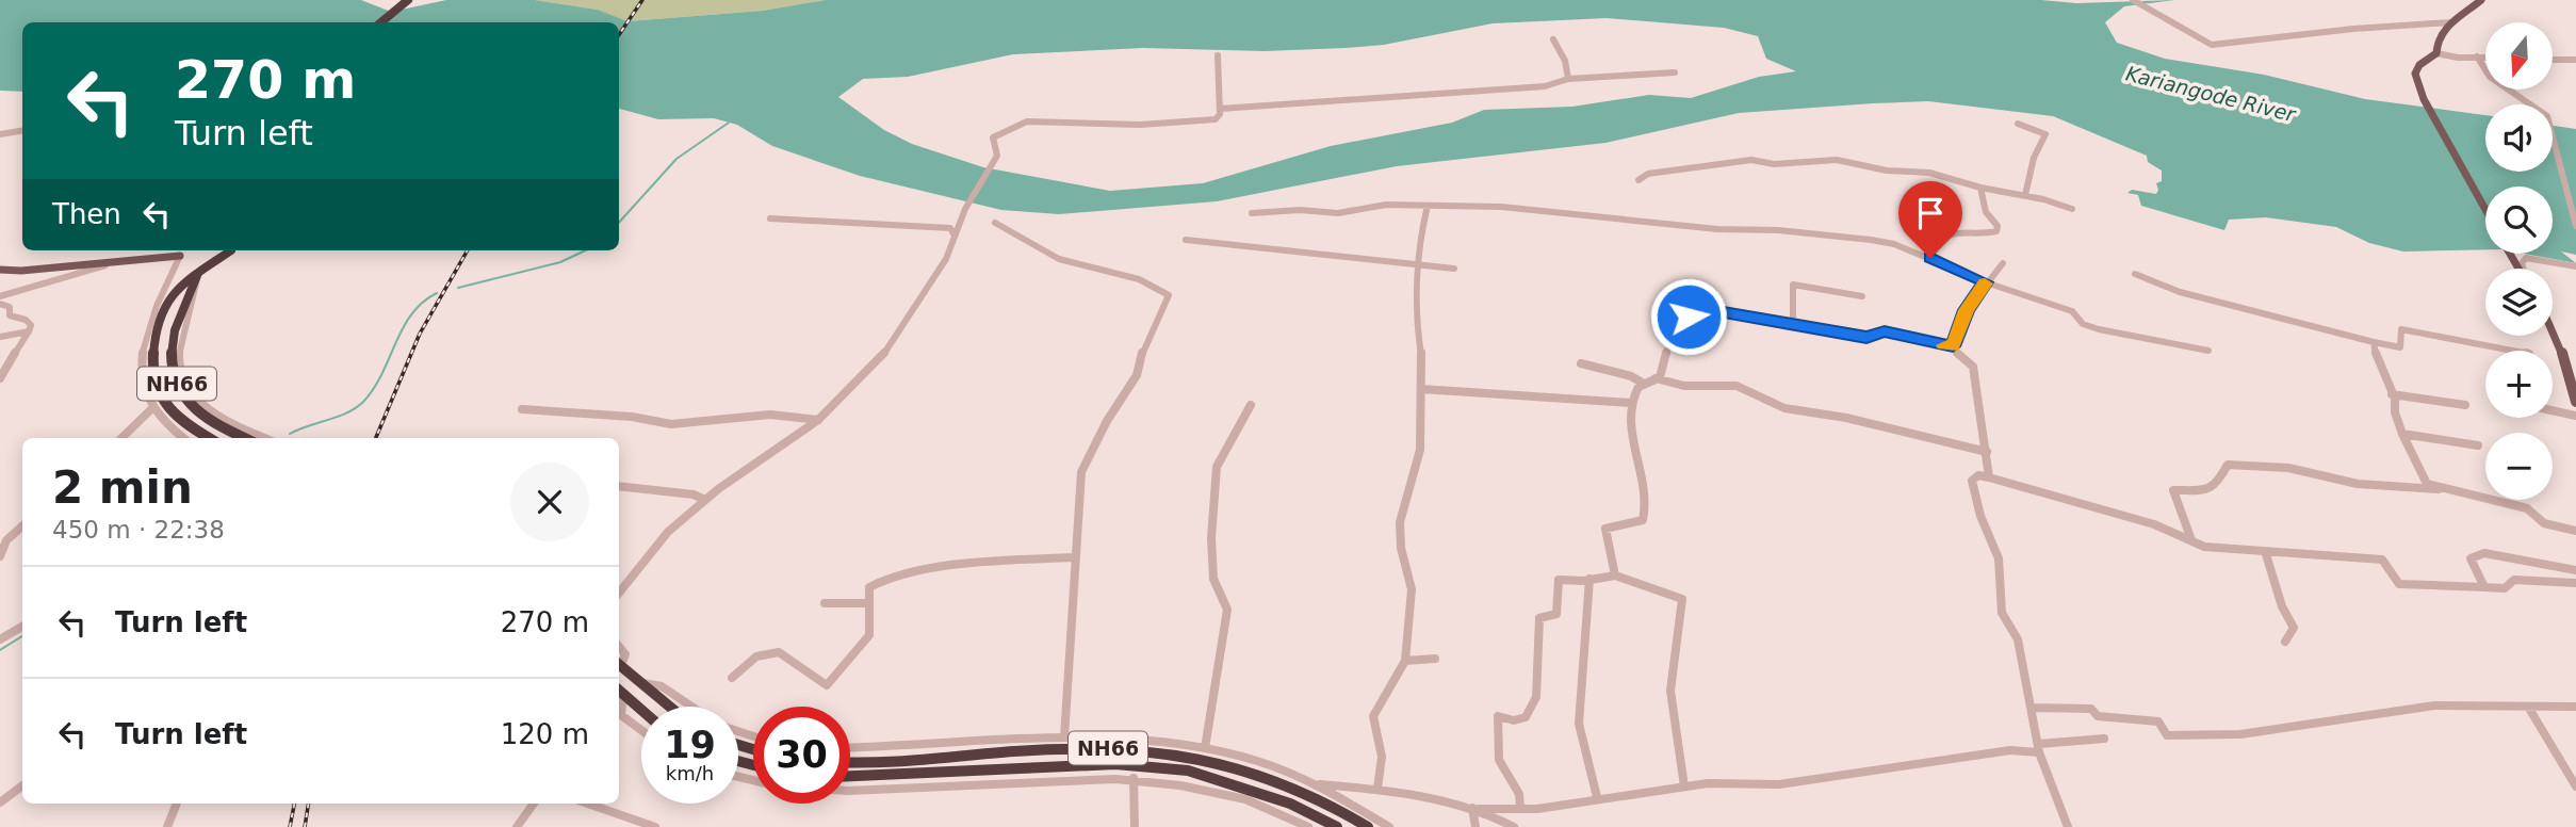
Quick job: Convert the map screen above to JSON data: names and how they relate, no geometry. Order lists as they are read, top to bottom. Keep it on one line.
{"streets":{"highway":["NH66"]},"water":["Kariangode River"],"north":"bottom","page":{"map_buttons":["+","−"],"turn":["270 m","Turn left"],"then":"Then","heading":["2 min","450 m · 22:38"],"list":[{"name":"Turn left","value":"270 m"},{"name":"Turn left","value":"120 m"}],"speed":"19 km/h","limit":"30"}}
